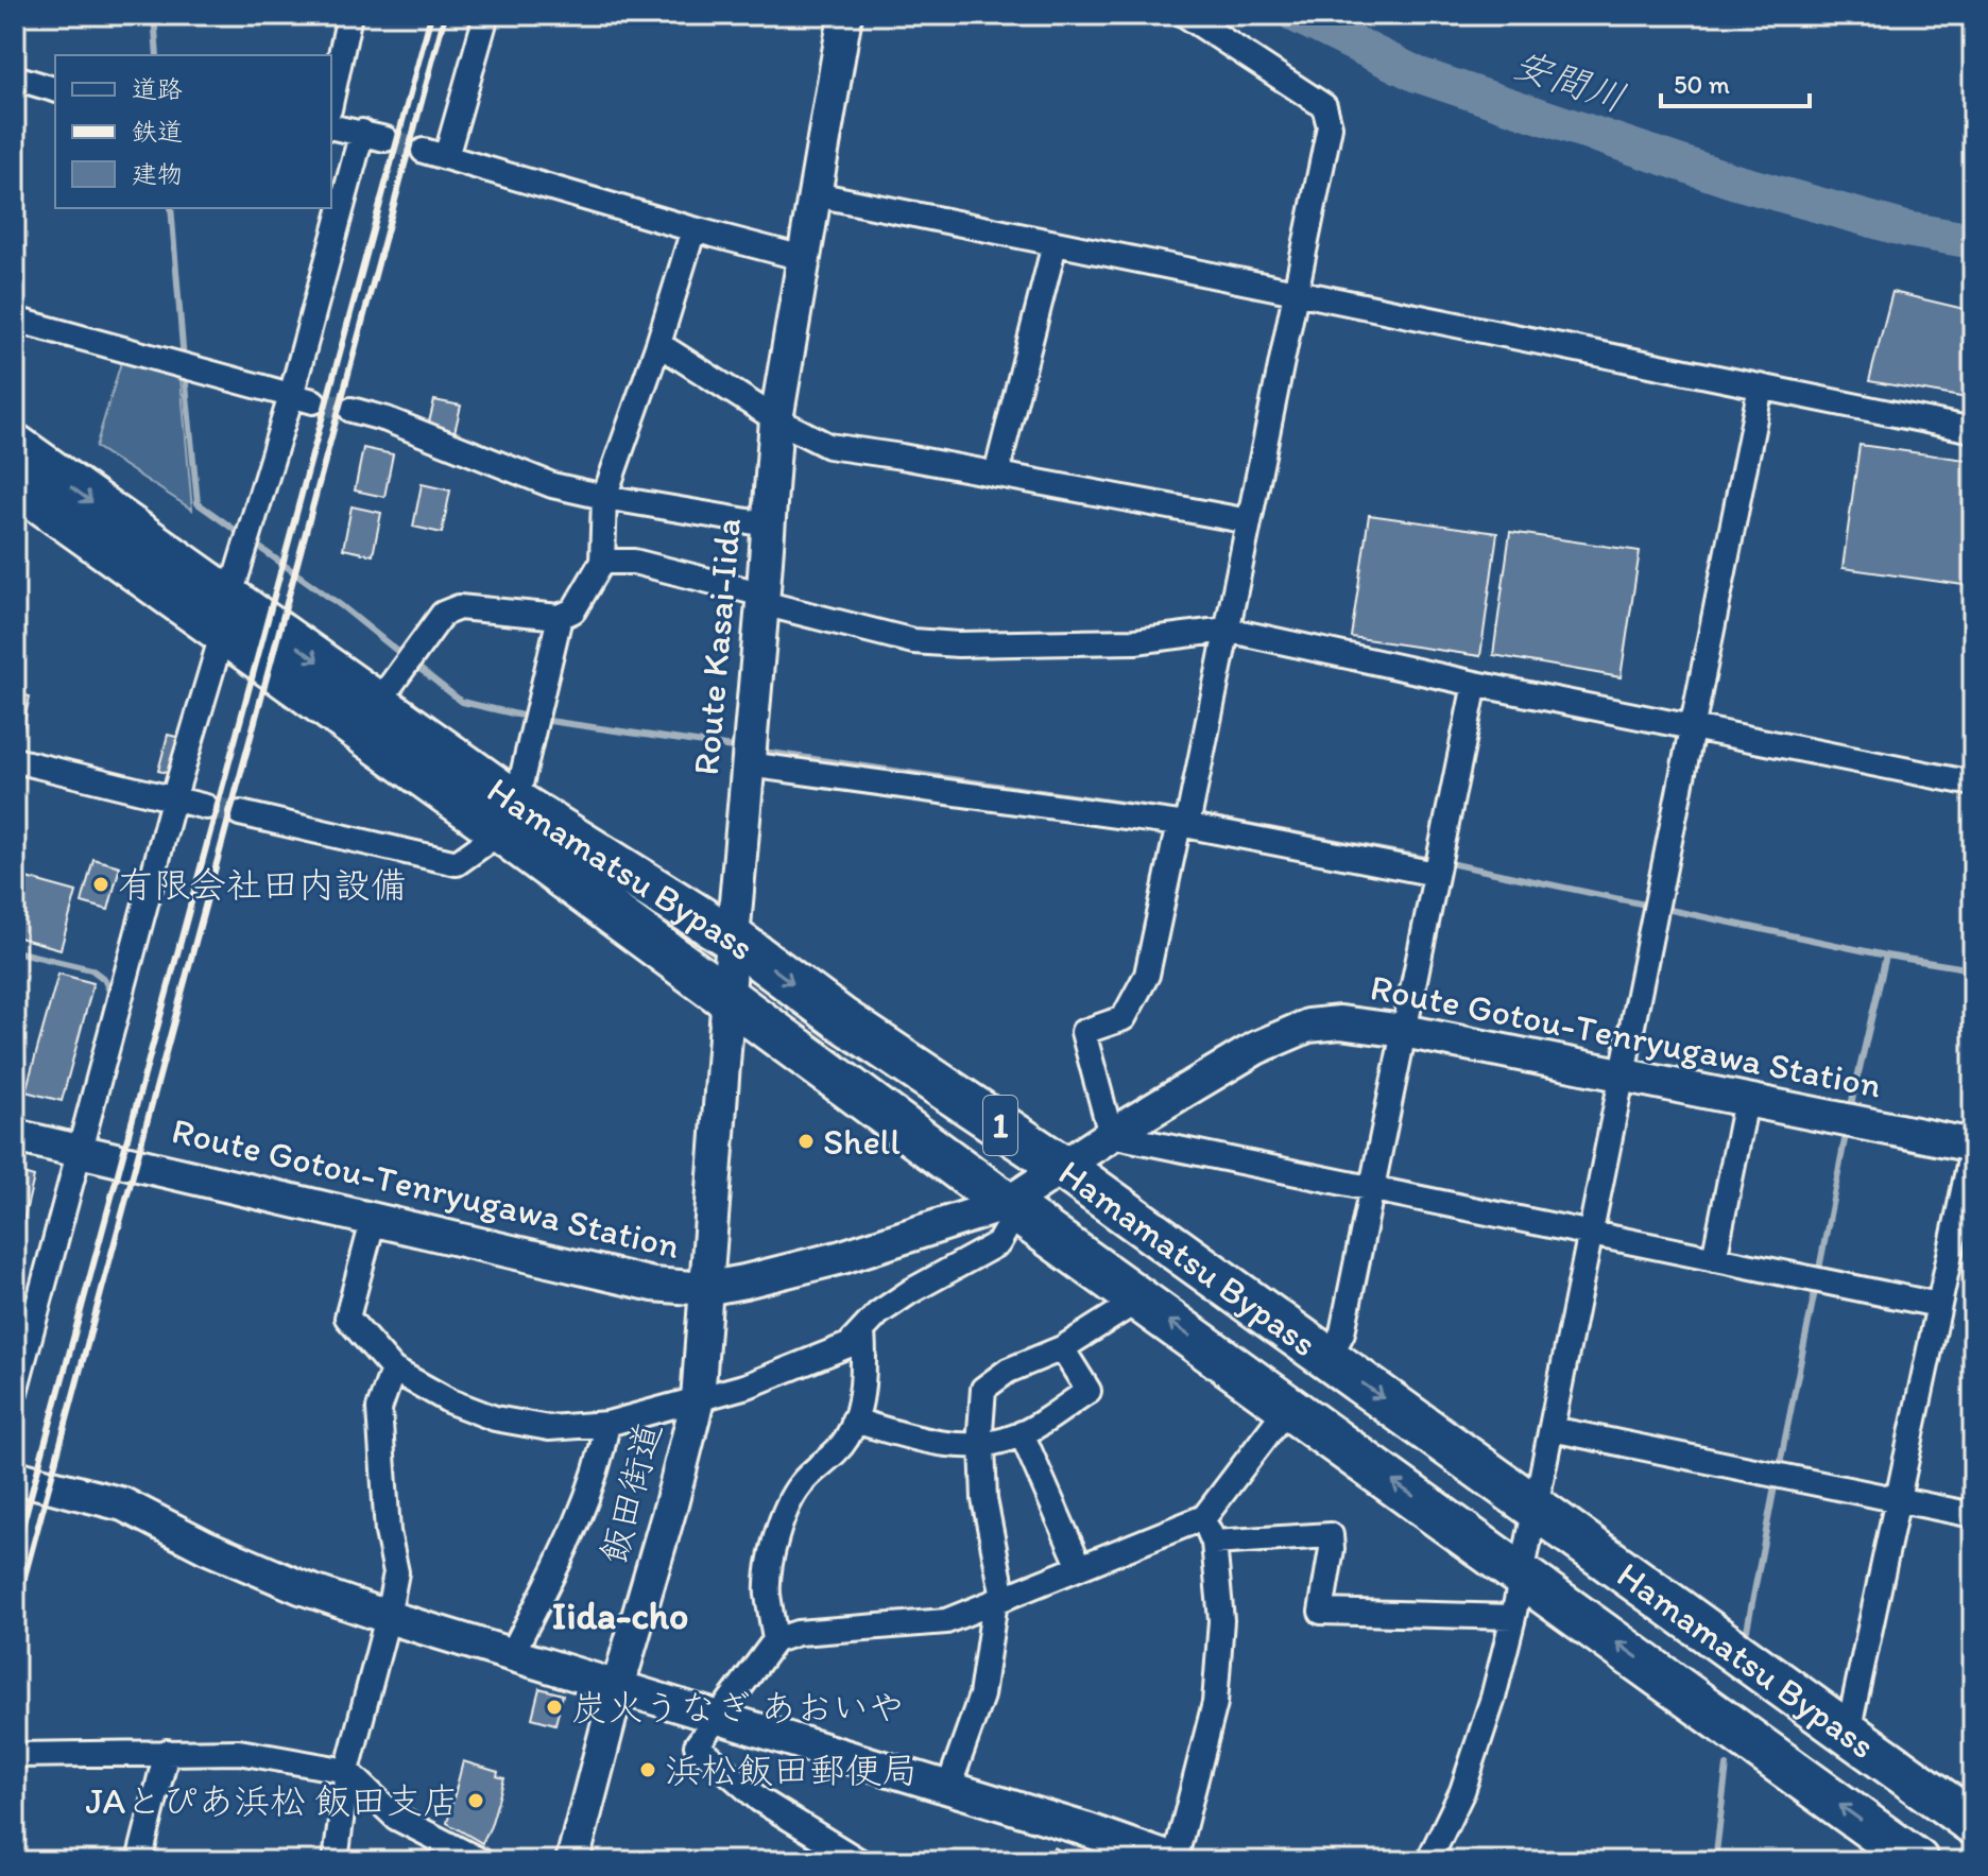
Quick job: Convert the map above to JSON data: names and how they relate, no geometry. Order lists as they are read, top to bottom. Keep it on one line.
{"streets":{"highway":["Hamamatsu Bypass","1"],"main road":["Route Kasai-Iida","Route Gotou-Tenryugawa Station","飯田街道"]},"crossings":[["Route Kasai-Iida","Hamamatsu Bypass"],["Route Kasai-Iida","Route Gotou-Tenryugawa Station"],["Route Kasai-Iida","飯田街道"],["Hamamatsu Bypass","Route Gotou-Tenryugawa Station"],["Route Gotou-Tenryugawa Station","飯田街道"]],"districts":["Iida-cho"],"water":["安間川"],"places":["有限会社田内設備","Shell","炭火うなぎ あおいや","浜松飯田郵便局","JAとぴあ浜松 飯田支店"],"legend":["道路","鉄道","建物"],"scale_bar":"50 m"}
